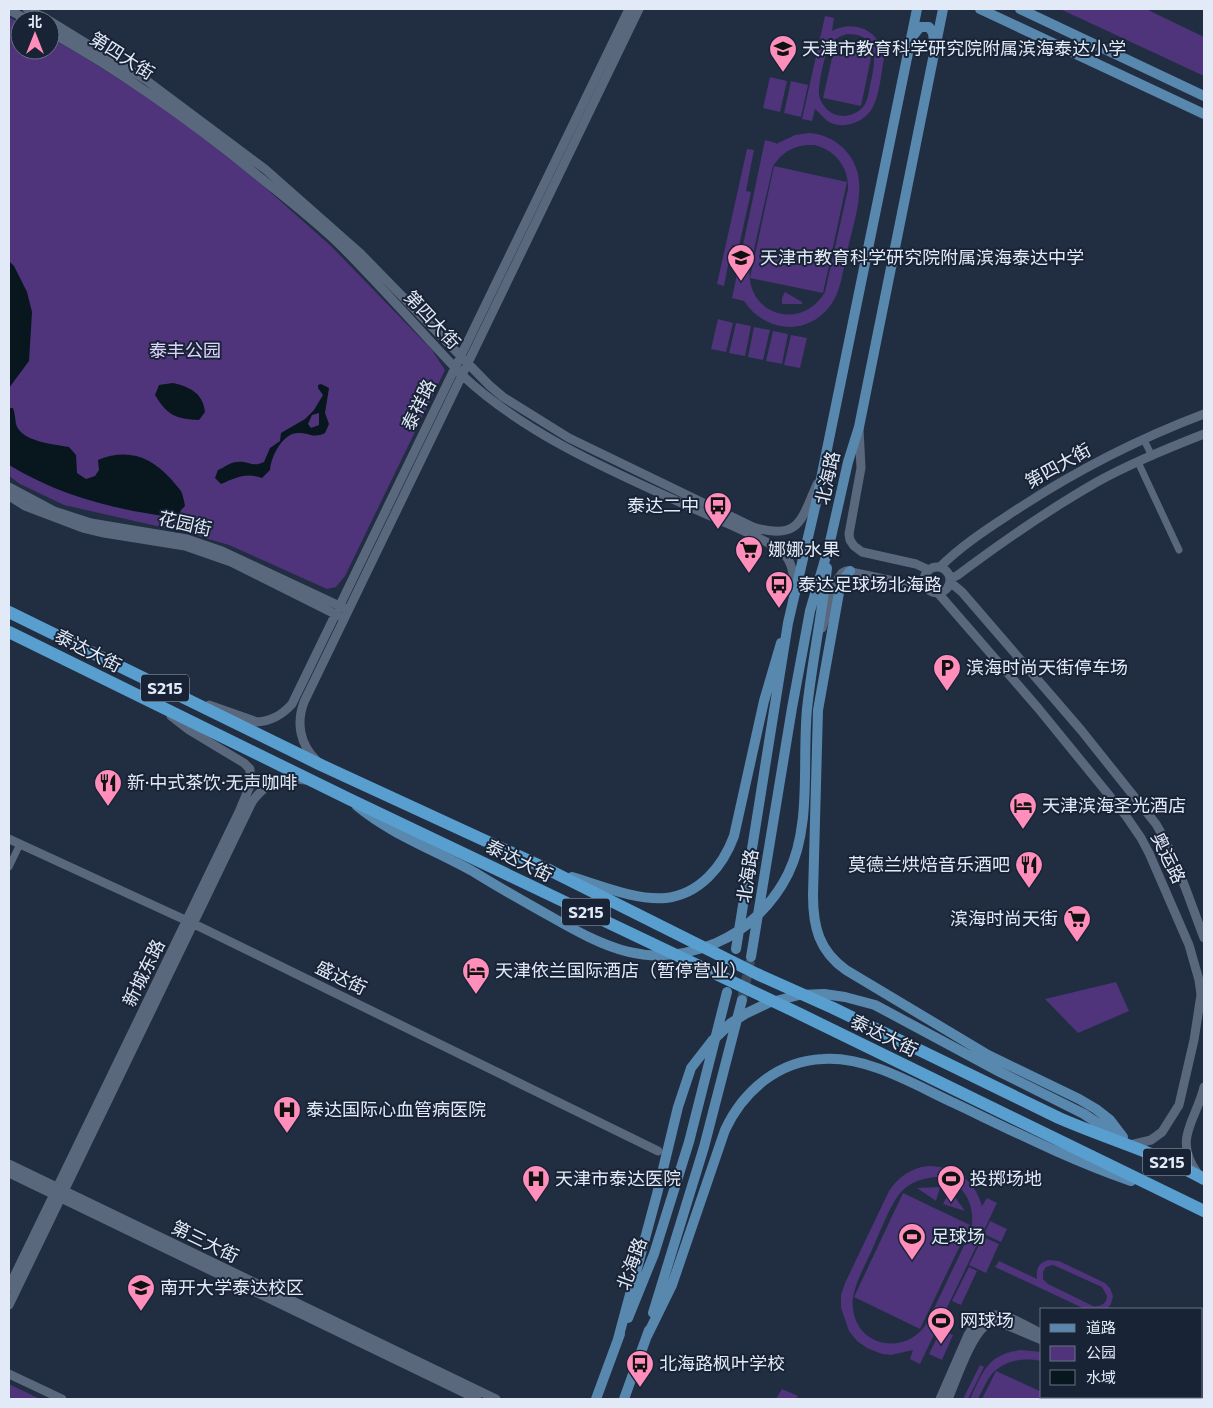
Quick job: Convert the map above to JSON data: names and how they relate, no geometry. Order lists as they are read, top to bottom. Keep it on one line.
{"streets":{"highway":["泰达大街","S215"],"main road":["北海路"],"street":["第四大街","泰祥路","花园街","奥运路","新城东路","盛达街","第三大街"]},"crossings":[["第四大街","泰祥路"],["第四大街","北海路"],["第四大街","奥运路"],["泰祥路","花园街"],["泰祥路","泰达大街"],["泰达大街","奥运路"],["泰达大街","新城东路"],["新城东路","盛达街"],["新城东路","第三大街"]],"parks":["泰丰公园"],"places":{"school or university":["天津市教育科学研究院附属滨海泰达小学","天津市教育科学研究院附属滨海泰达中学","南开大学泰达校区"],"bus stop":["泰达二中","泰达足球场北海路","北海路枫叶学校"],"supermarket":["娜娜水果","滨海时尚天街"],"parking":["滨海时尚天街停车场"],"restaurant":["新·中式茶饮·无声咖啡","莫德兰烘焙音乐酒吧"],"hotel":["天津滨海圣光酒店","天津依兰国际酒店（暂停营业）"],"hospital":["泰达国际心血管病医院","天津市泰达医院"],"sports":["投掷场地","足球场","网球场"]},"legend":["道路","公园","水域"],"north":"top"}
